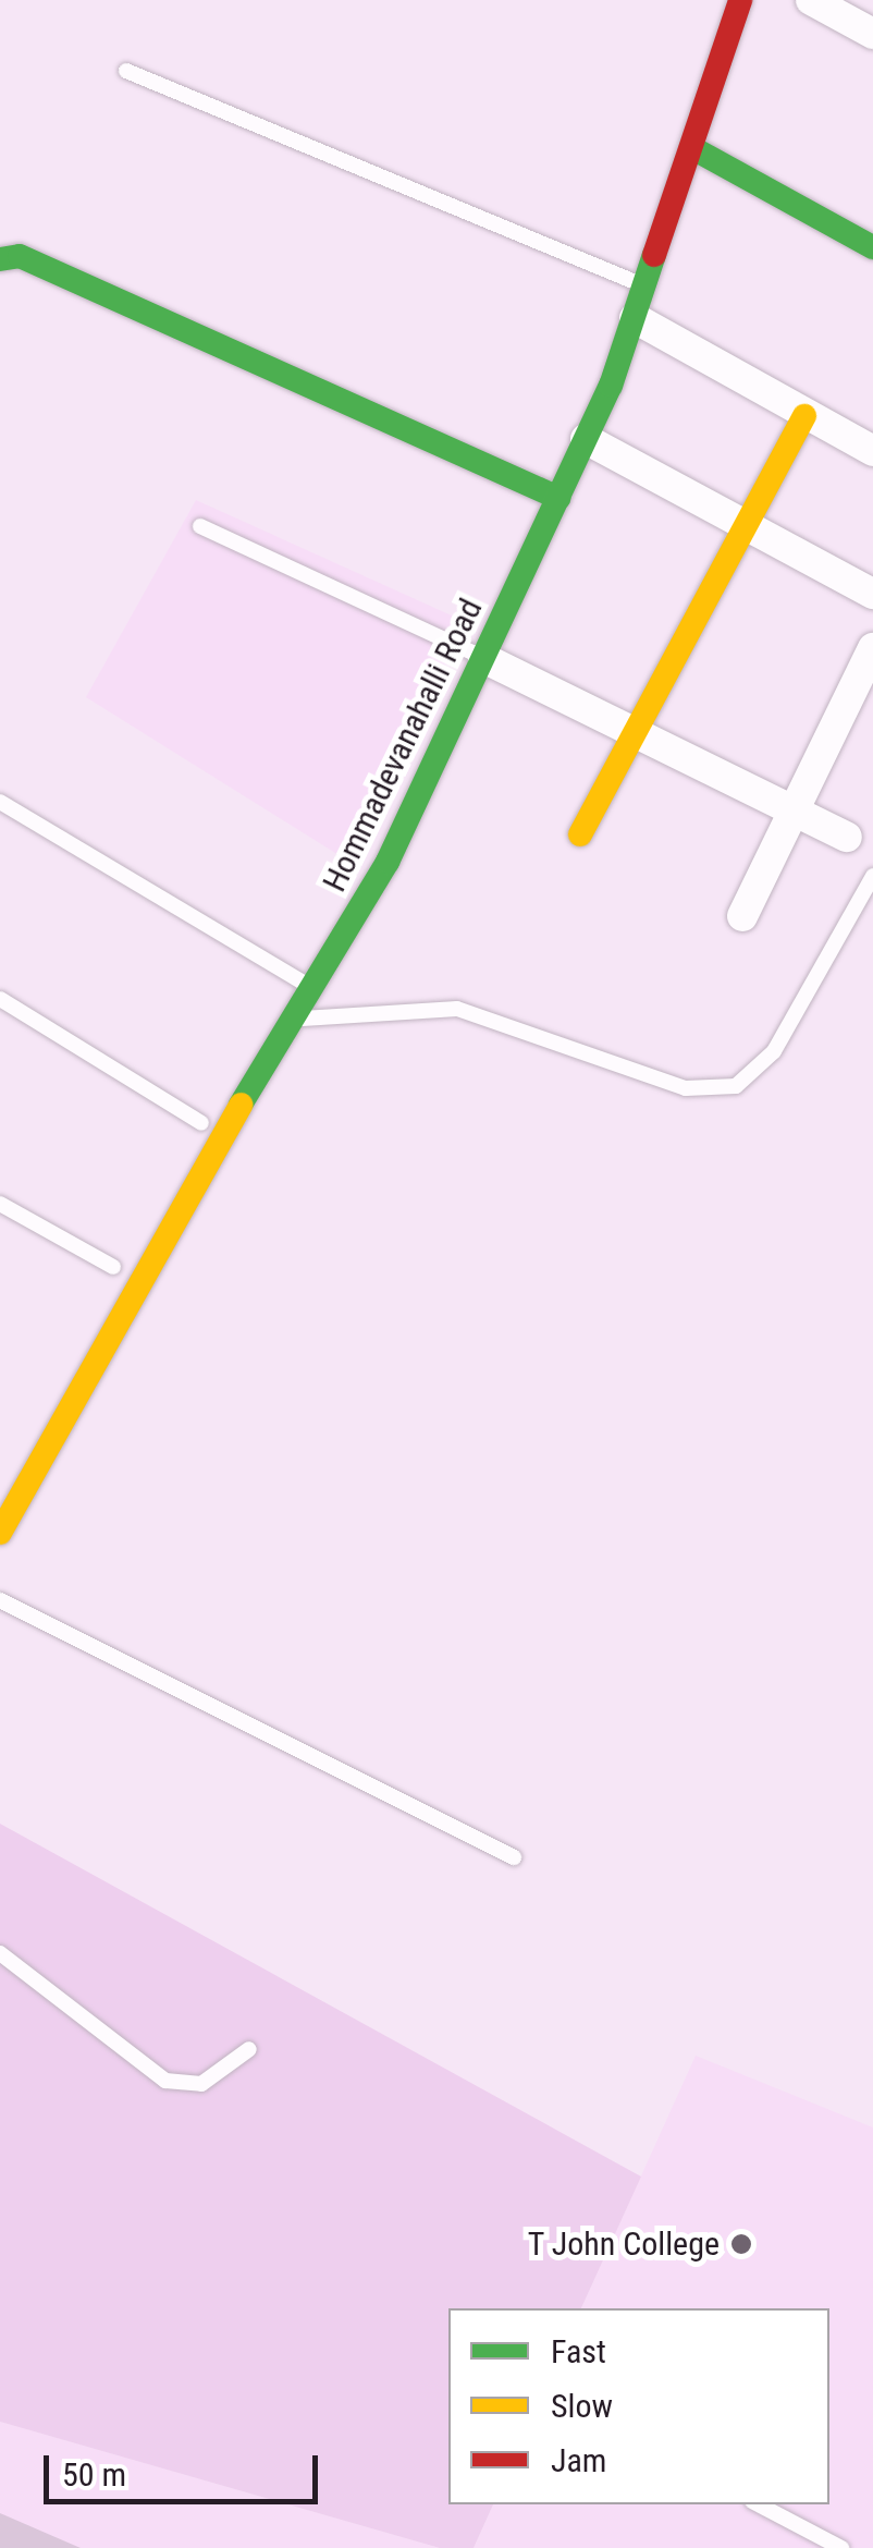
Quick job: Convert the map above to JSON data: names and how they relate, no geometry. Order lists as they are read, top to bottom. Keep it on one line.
{"streets":{"street":["Hommadevanahalli Road"]},"places":["T John College"],"legend":["Fast","Slow","Jam"],"scale_bar":"50 m"}
